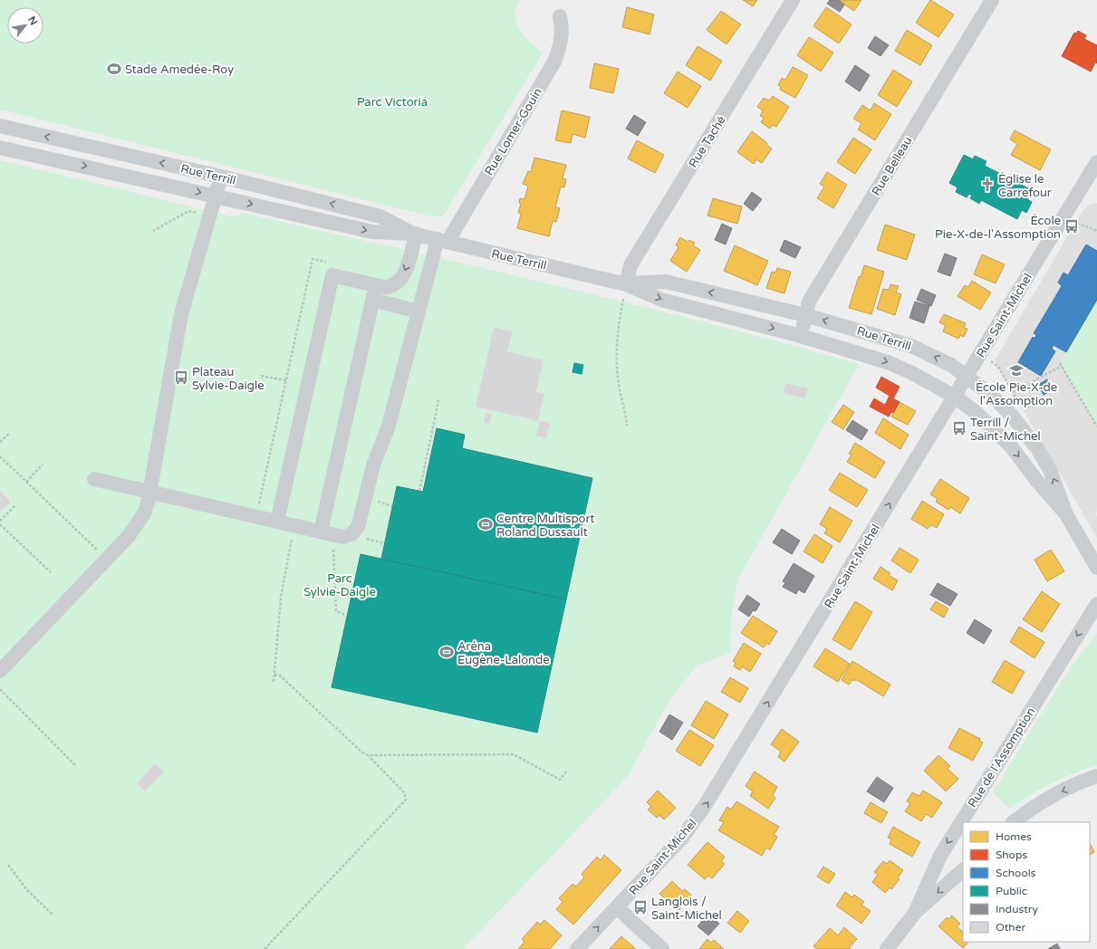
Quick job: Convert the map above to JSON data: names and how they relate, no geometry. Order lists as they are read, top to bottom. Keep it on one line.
{"streets":{"street":["Rue Lomer-Gouin","Rue Taché","Rue Belleau","Rue Terrill","Rue Saint-Michel","Rue de l'Assomption"]},"crossings":[["Rue Lomer-Gouin","Rue Terrill"],["Rue Taché","Rue Terrill"],["Rue Belleau","Rue Terrill"],["Rue Terrill","Rue Saint-Michel"]],"one_way":["Rue Saint-Michel","Rue de l'Assomption"],"parks":["Parc Victoria","Parc Sylvie-Daigle"],"places":{"sports":["Stade Amedée-Roy","Centre Multisport Roland Dussault","Aréna Eugène-Lalonde"],"church":["Église le Carrefour"],"bus stop":["École Pie-X-de-l'Assomption","Plateau Sylvie-Daigle","Terrill / Saint-Michel","Langlois / Saint-Michel"],"school or university":["École Pie-X-de l'Assomption"]},"legend":["Homes","Shops","Schools","Public","Industry","Other"],"north":"top right"}
